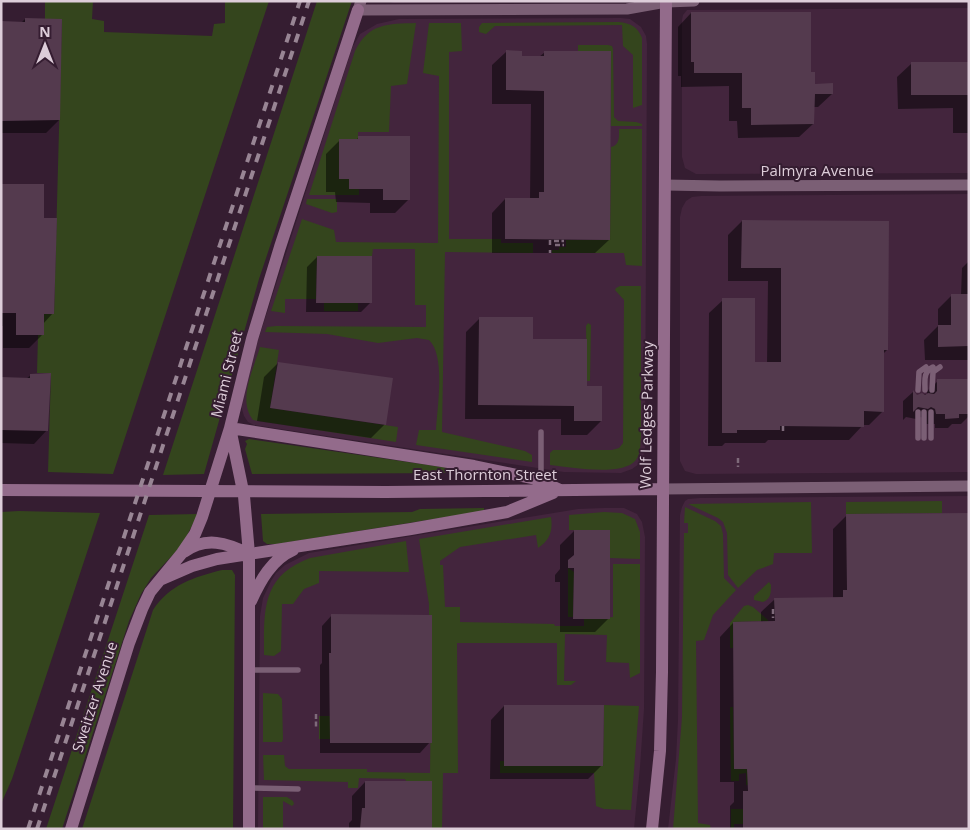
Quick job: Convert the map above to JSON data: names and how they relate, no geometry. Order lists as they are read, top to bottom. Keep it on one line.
{"streets":{"street":["Palmyra Avenue","Miami Street","Wolf Ledges Parkway","East Thornton Street","Sweitzer Avenue"]},"crossings":[["Palmyra Avenue","Wolf Ledges Parkway"],["Miami Street","Sweitzer Avenue"],["Wolf Ledges Parkway","East Thornton Street"]],"north":"top"}
